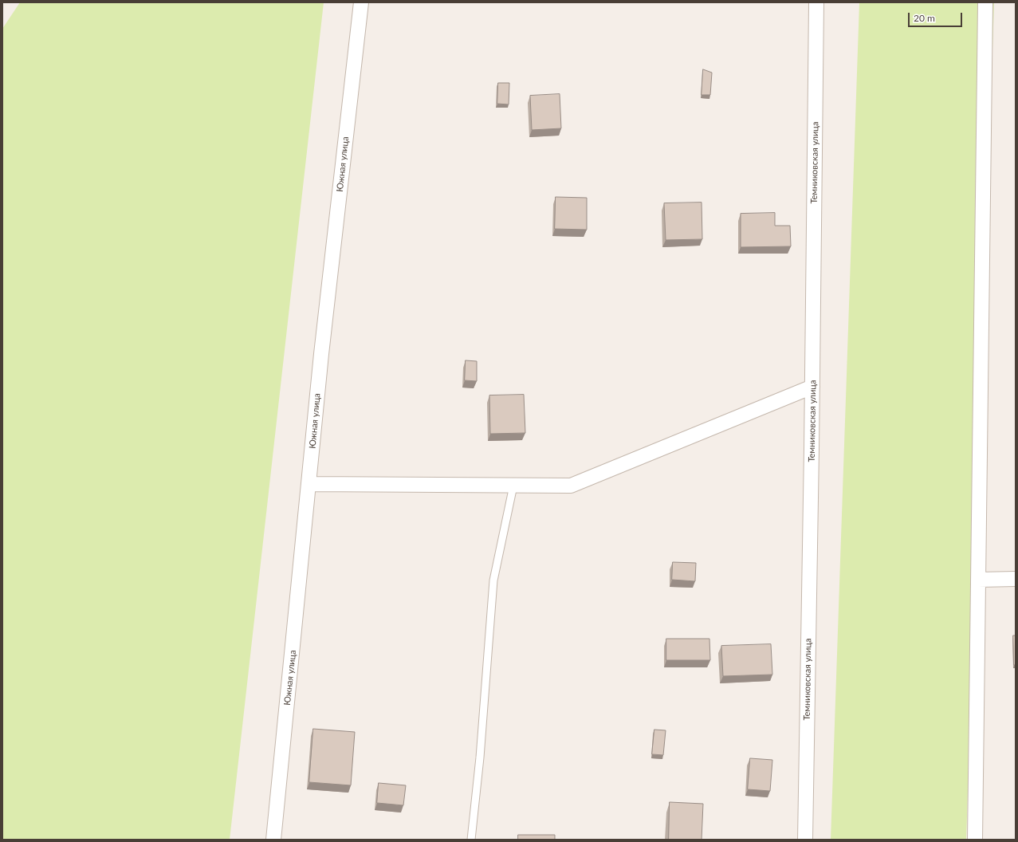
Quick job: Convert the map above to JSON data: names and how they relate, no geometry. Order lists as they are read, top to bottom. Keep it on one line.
{"streets":{"street":["Темниковская улица","Южная улица"]},"scale_bar":"20 m"}
